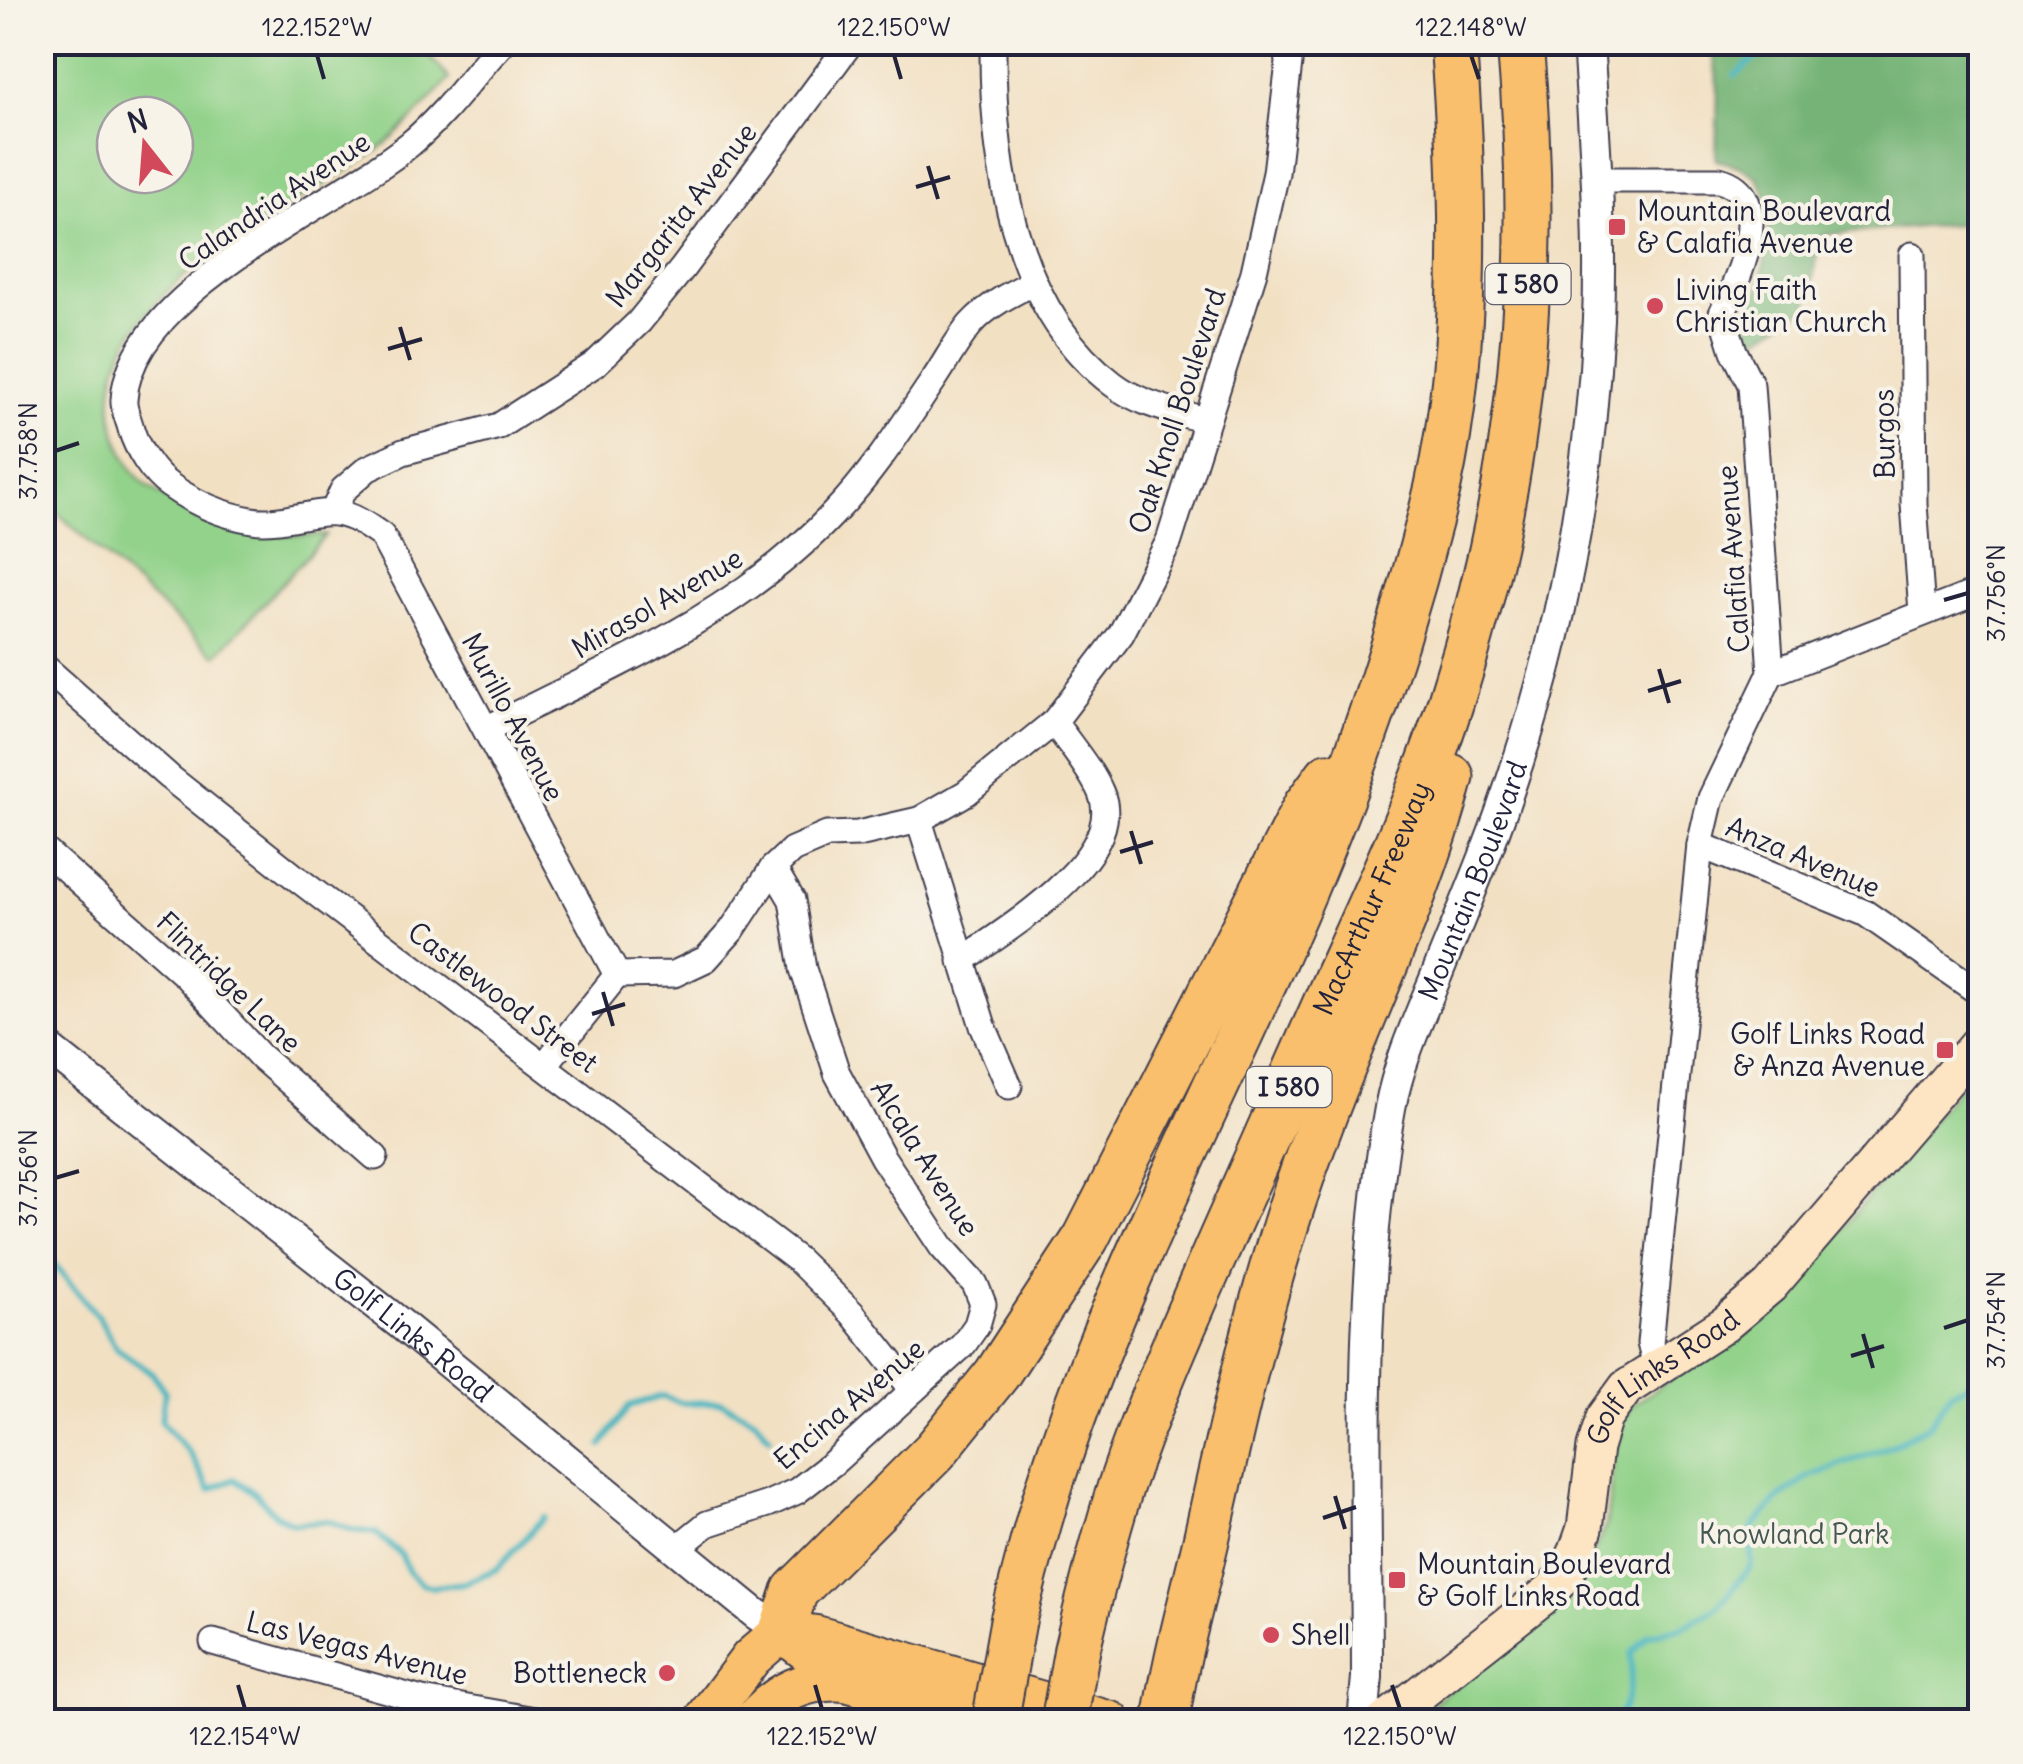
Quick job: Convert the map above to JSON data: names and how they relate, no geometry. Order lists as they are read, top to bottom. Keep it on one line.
{"streets":{"highway":["I 580","MacArthur Freeway"],"main road":["Golf Links Road"],"street":["Calandria Avenue","Margarita Avenue","Oak Knoll Boulevard","Burgos","Calafia Avenue","Mirasol Avenue","Murillo Avenue","Anza Avenue","Mountain Boulevard","Flintridge Lane","Castlewood Street","Alcala Avenue","Encina Avenue","Las Vegas Avenue"]},"crossings":[["Calandria Avenue","Margarita Avenue"],["Calandria Avenue","Murillo Avenue"],["Margarita Avenue","Murillo Avenue"],["I 580","Golf Links Road"],["Oak Knoll Boulevard","Murillo Avenue"],["Oak Knoll Boulevard","Alcala Avenue"],["Calafia Avenue","Anza Avenue"],["Calafia Avenue","Mountain Boulevard"],["Calafia Avenue","Golf Links Road"],["Mirasol Avenue","Murillo Avenue"],["Castlewood Street","Encina Avenue"],["Alcala Avenue","Encina Avenue"],["Golf Links Road","Encina Avenue"]],"parks":["Knowland Park"],"places":{"transit":["Mountain Boulevard & Calafia Avenue","Golf Links Road & Anza Avenue","Mountain Boulevard & Golf Links Road"],"other":["Living Faith Christian Church","Shell","Bottleneck"]},"north":"top","coordinates":["122.152°W","122.150°W","122.148°W","37.758°N","37.756°N","37.754°N","122.154°W"]}
